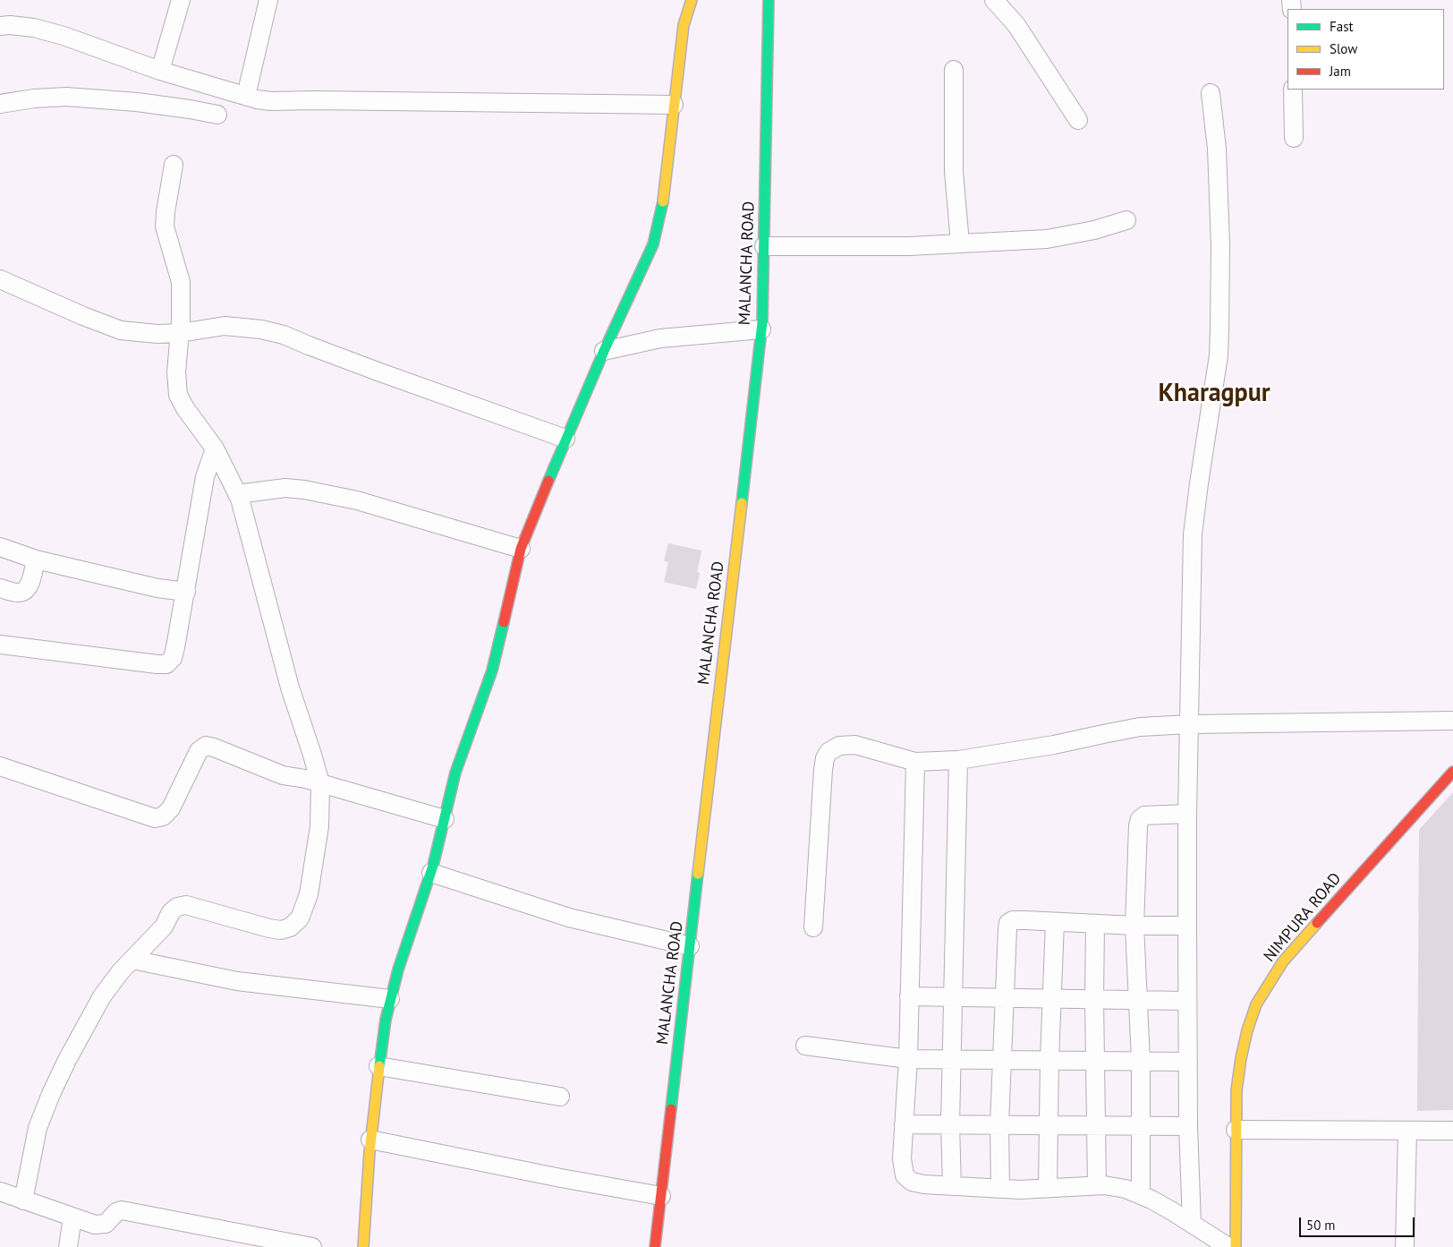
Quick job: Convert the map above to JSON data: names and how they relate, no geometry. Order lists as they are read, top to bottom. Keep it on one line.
{"streets":{"street":["MALANCHA ROAD","NIMPURA ROAD"]},"districts":["Kharagpur"],"legend":["Fast","Slow","Jam"],"scale_bar":"50 m"}
